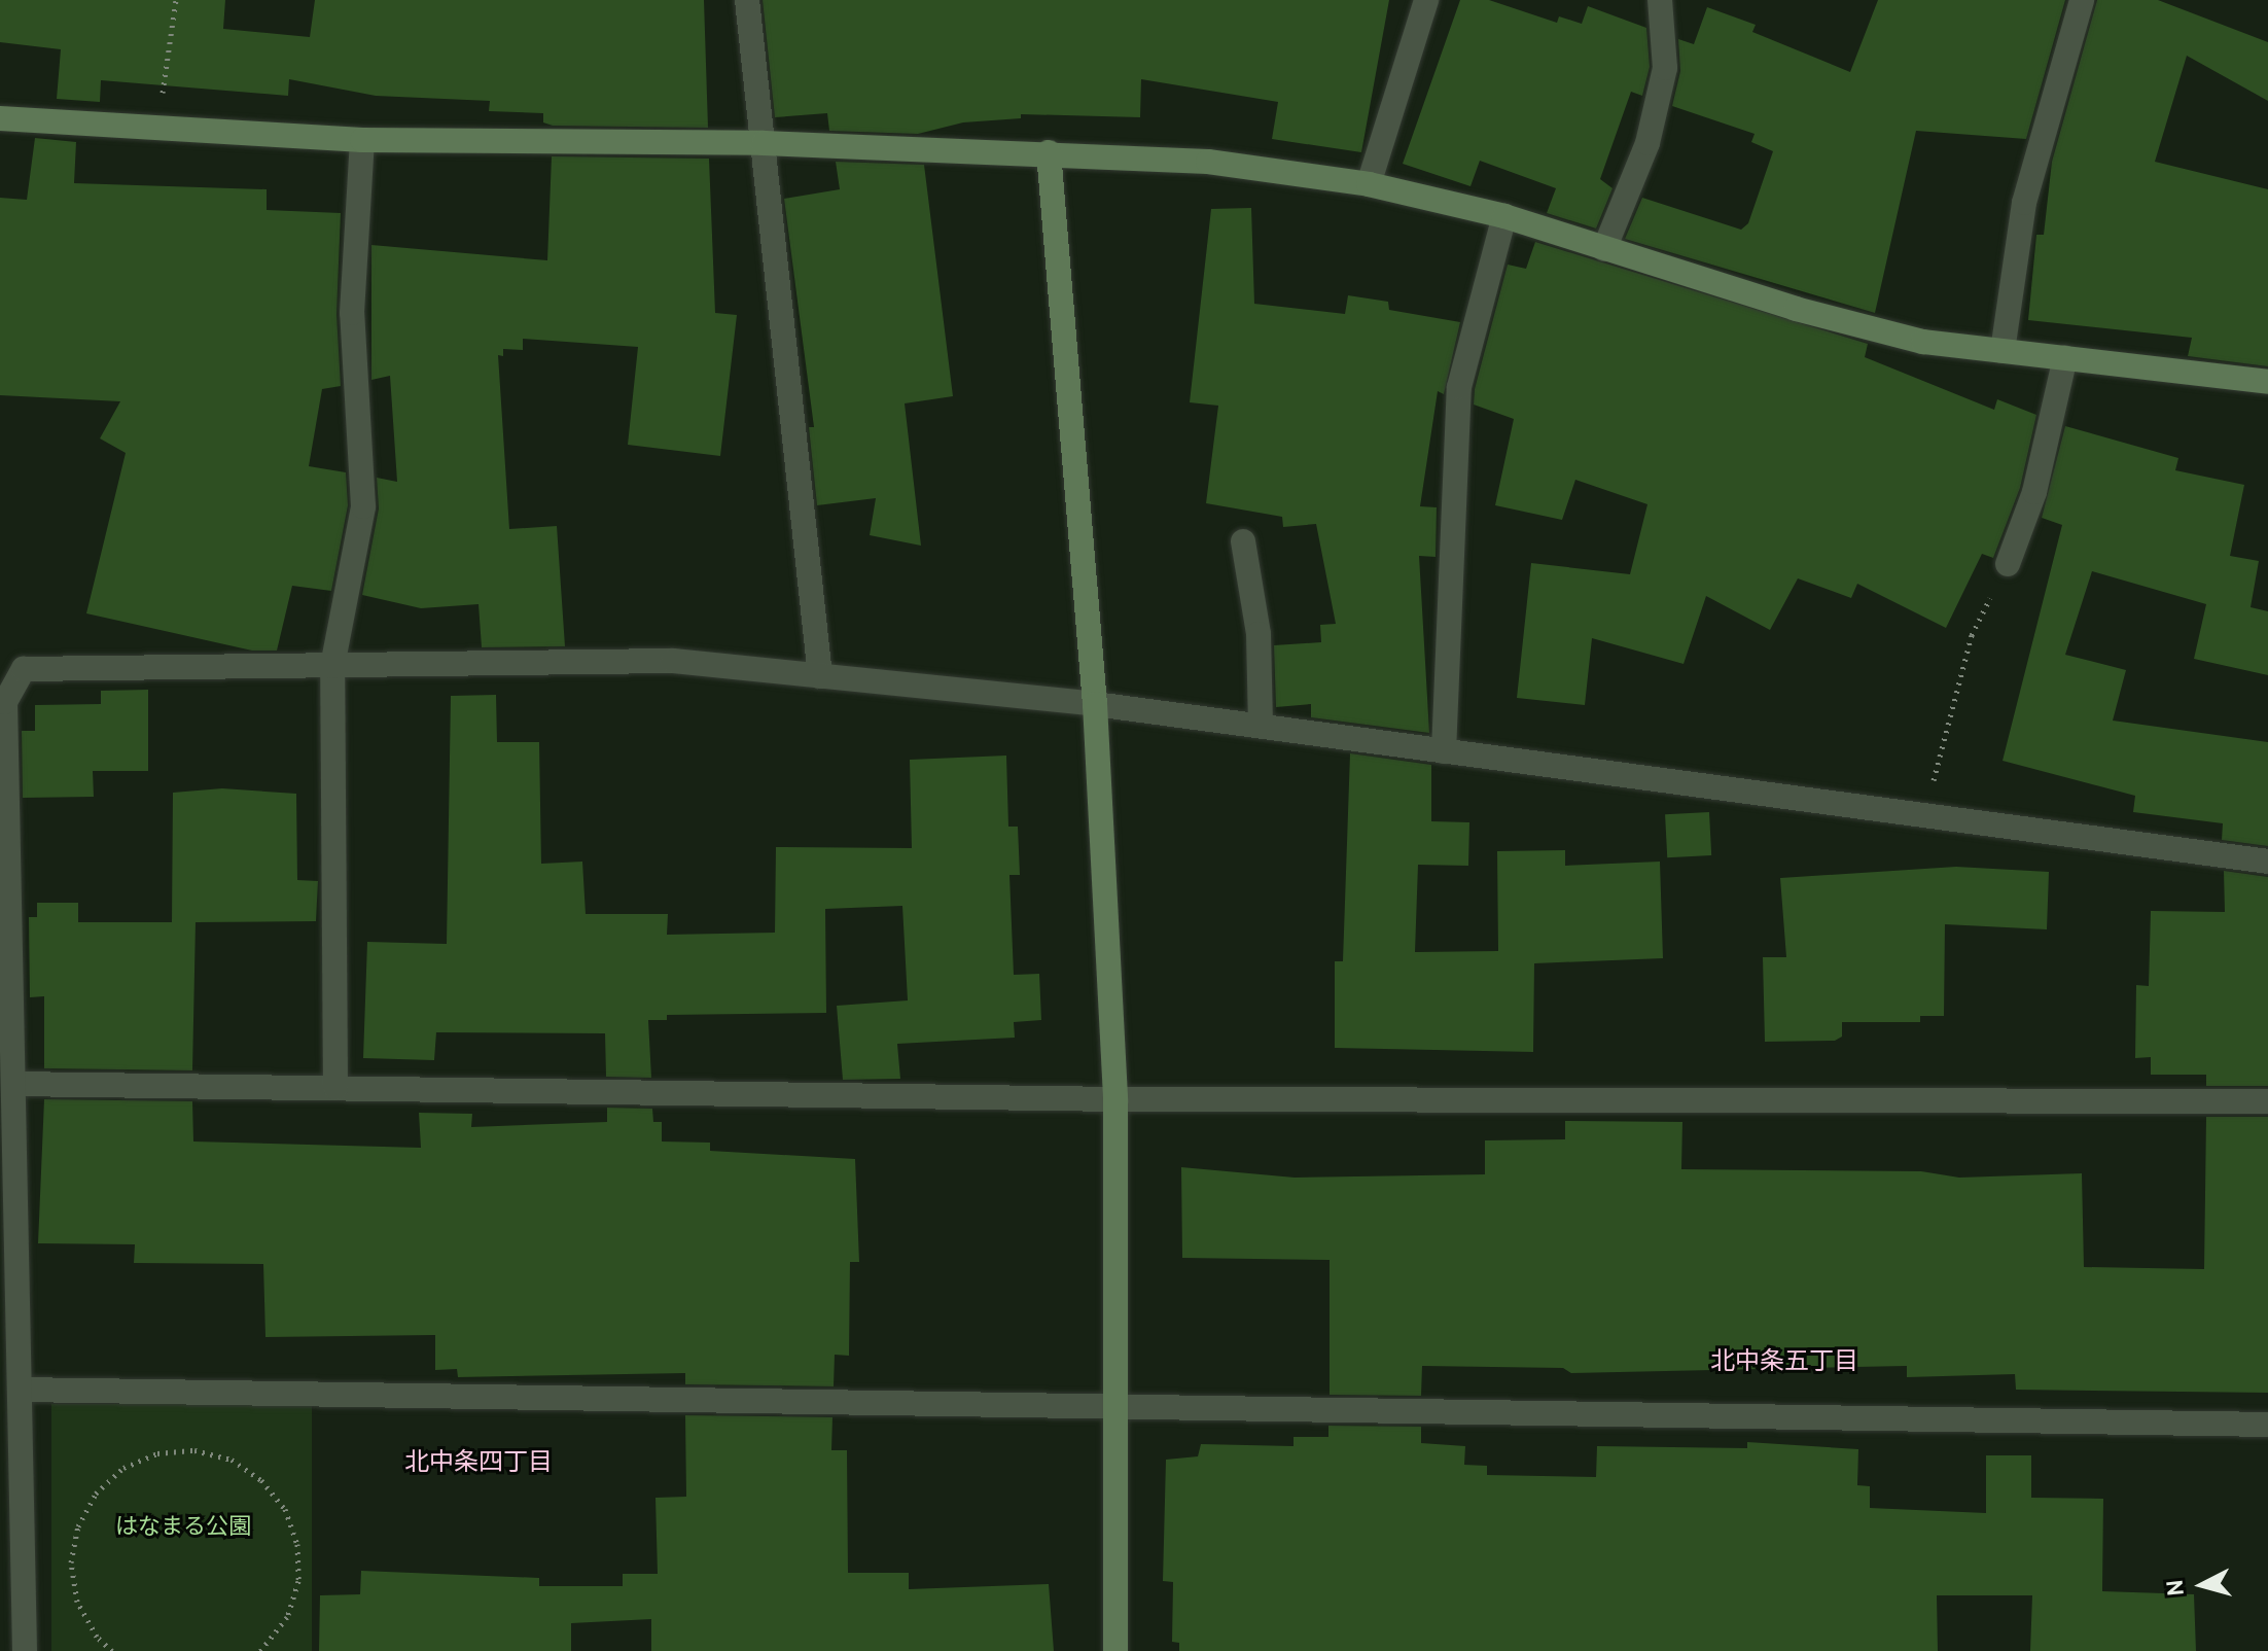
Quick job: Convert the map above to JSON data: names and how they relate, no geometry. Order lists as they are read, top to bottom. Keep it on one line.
{"districts":["北中条五丁目","北中条四丁目"],"parks":["はなまる公園"],"north":"left"}
